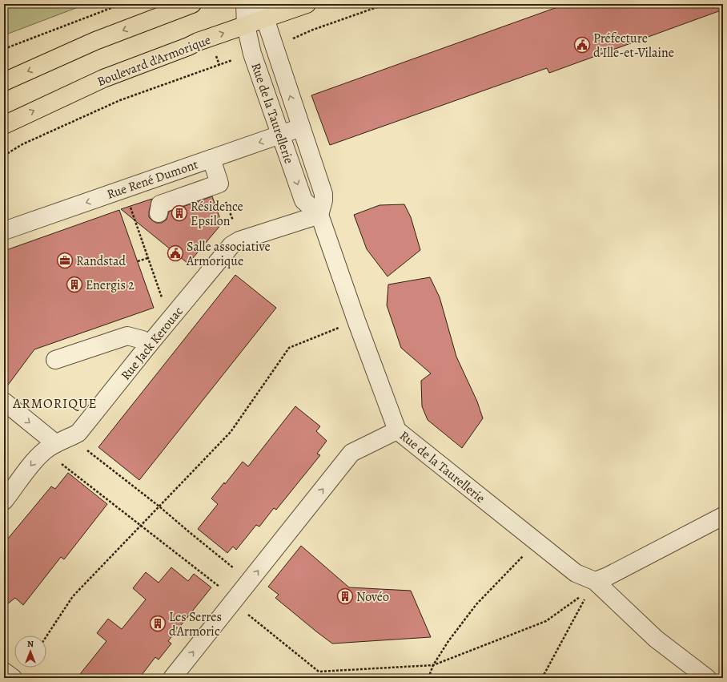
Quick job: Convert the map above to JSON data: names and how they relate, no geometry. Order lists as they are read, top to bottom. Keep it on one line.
{"streets":{"main road":["Boulevard d'Armorique"],"street":["Rue de la Taurellerie","Rue René Dumont","Rue Jack Kerouac"]},"crossings":[["Boulevard d'Armorique","Rue de la Taurellerie"],["Rue de la Taurellerie","Rue René Dumont"],["Rue de la Taurellerie","Rue Jack Kerouac"]],"districts":["ARMORIQUE"],"places":{"public building":["Préfecture d'Ille-et-Vilaine","Salle associative Armorique"],"building":["Résidence Epsilon","Energis 2","Novéo","Les Serres d'Armoric"],"office":["Randstad"]},"north":"top"}
